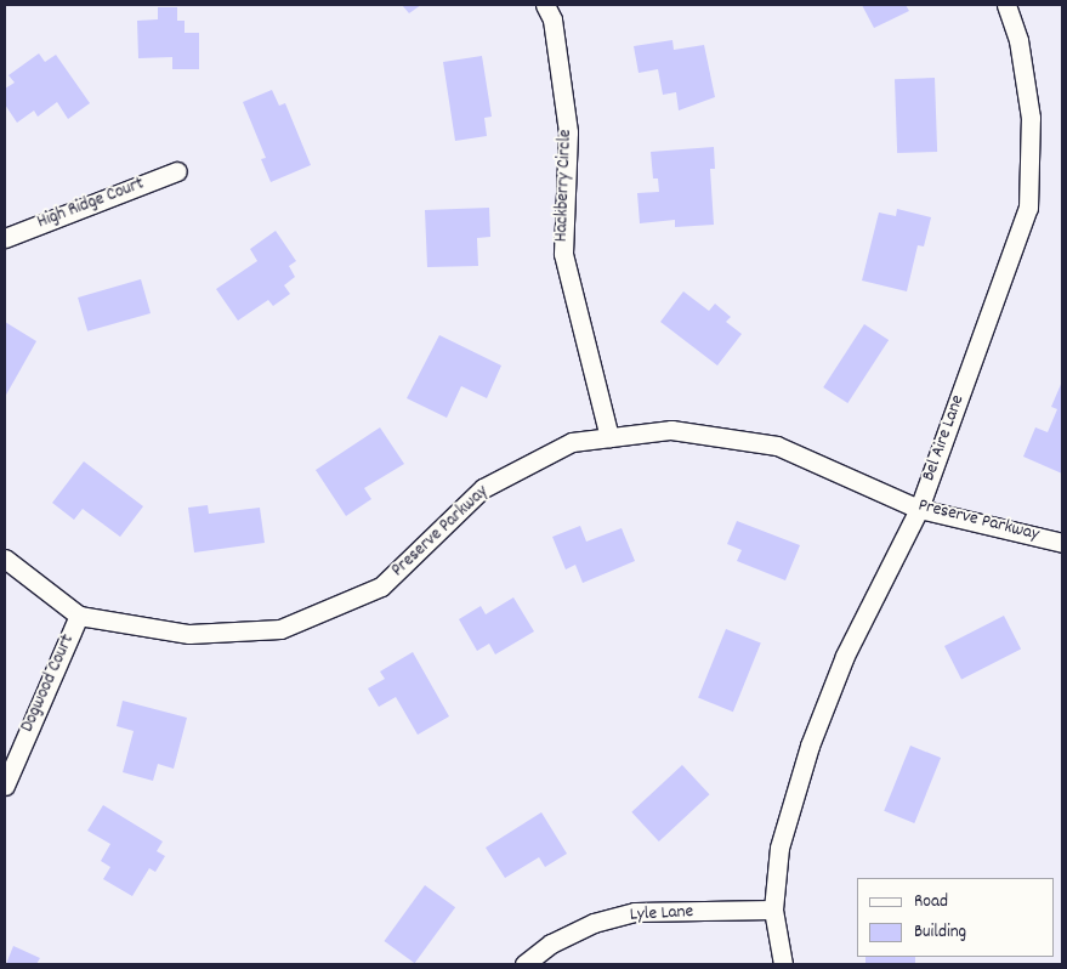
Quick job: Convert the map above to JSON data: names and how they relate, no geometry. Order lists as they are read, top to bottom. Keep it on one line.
{"streets":{"street":["Hackberry Circle","High Ridge Court","Bel Aire Lane","Preserve Parkway","Dogwood Court","Lyle Lane"]},"crossings":[["Hackberry Circle","Preserve Parkway"],["Bel Aire Lane","Preserve Parkway"],["Bel Aire Lane","Lyle Lane"],["Preserve Parkway","Dogwood Court"]],"legend":["Road","Building"]}
